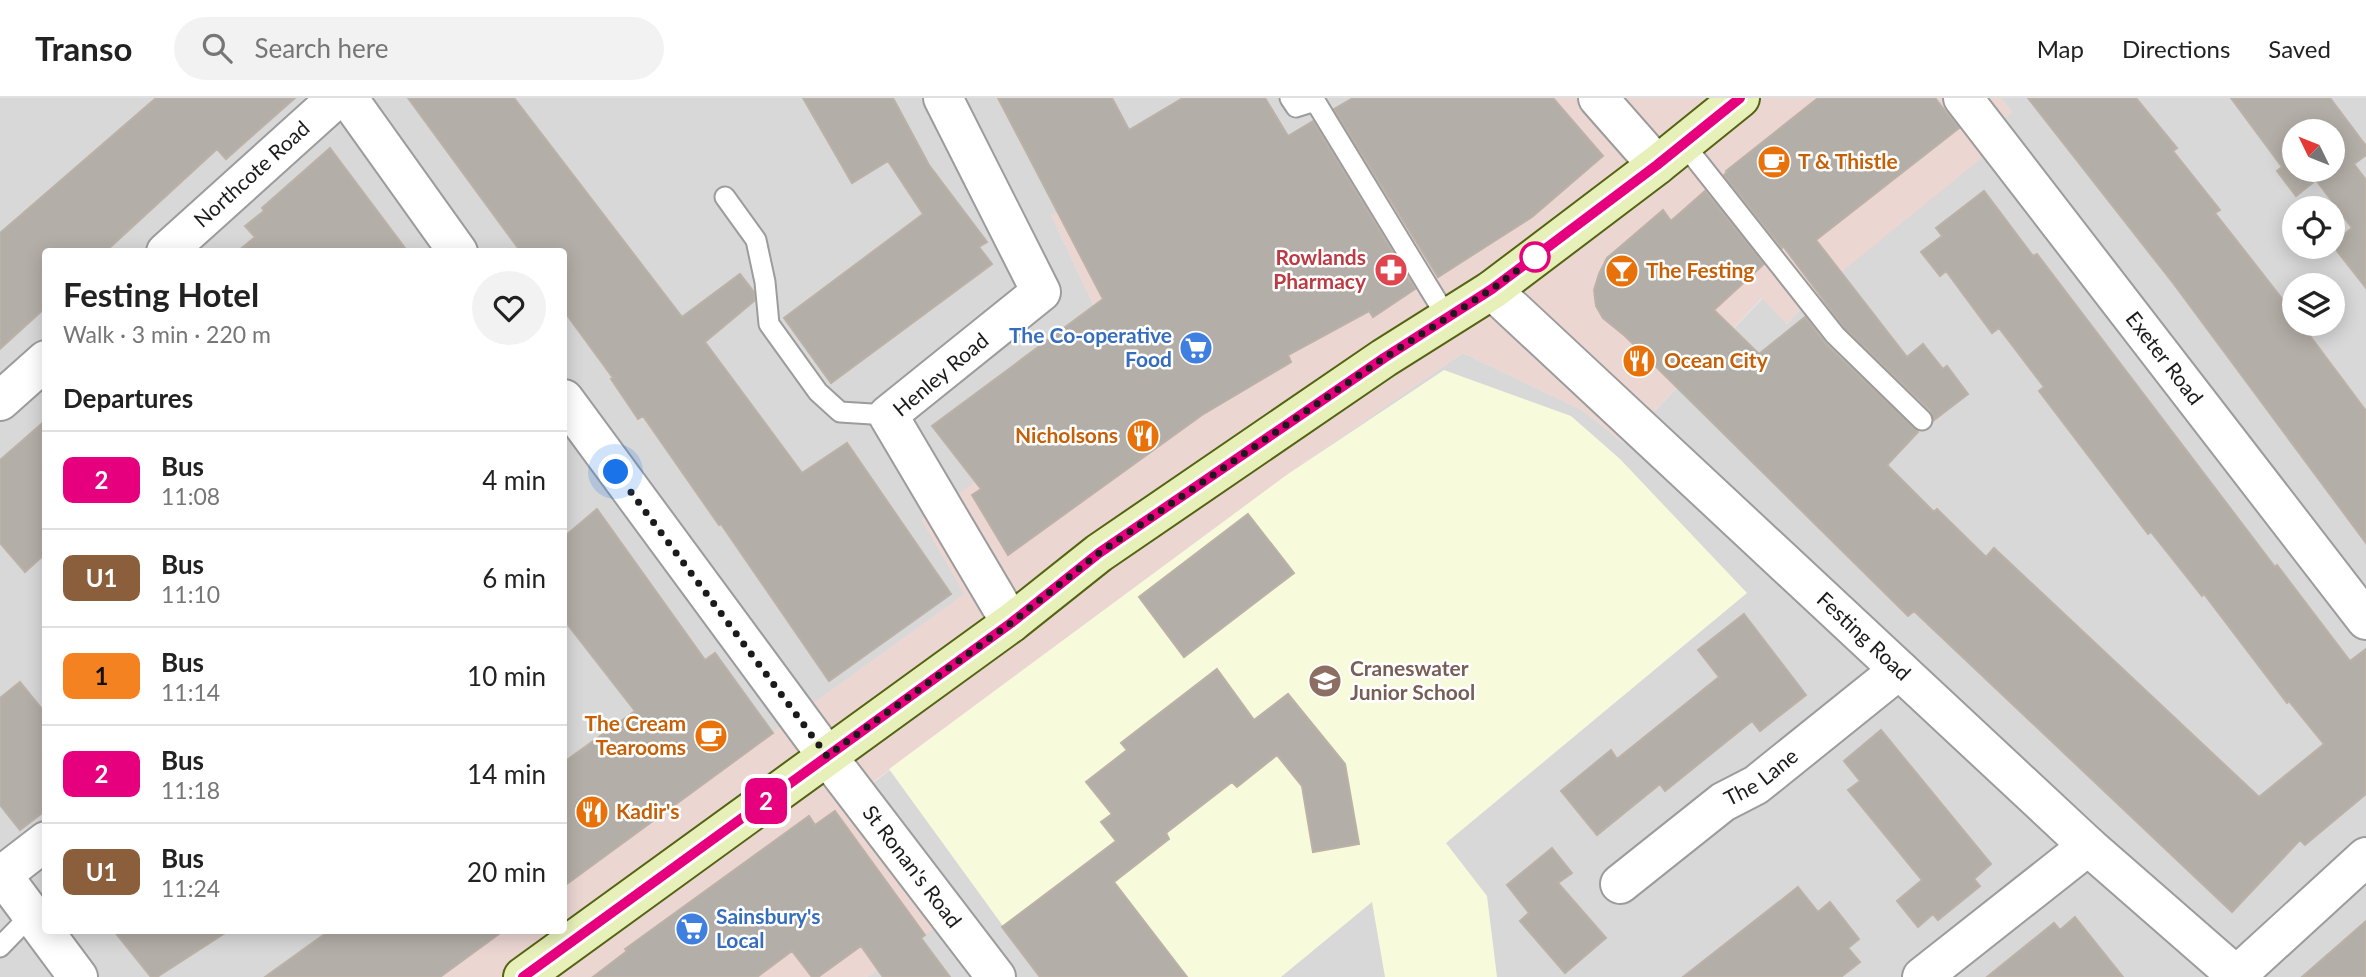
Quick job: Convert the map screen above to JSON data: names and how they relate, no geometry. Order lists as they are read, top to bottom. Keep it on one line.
{"streets":{"street":["Northcote Road","Exeter Road","Henley Road","Festing Road","The Lane","St Ronan's Road"]},"crossings":[["Festing Road","The Lane"]],"places":{"cafe":["T & Thistle","The Cream Tearooms"],"pharmacy":["Rowlands Pharmacy"],"bar":["The Festing"],"supermarket":["The Co-operative Food","Sainsbury's Local"],"restaurant":["Ocean City","Nicholsons","Kadir's"],"school or university":["Craneswater Junior School"]},"lines":["bus line 2"],"north":"top left","page":{"header":"Transo","search":"Search here","nav":["Map","Directions","Saved"],"on_map":"2","heading":[["Festing Hotel","Walk · 3 min · 220 m"],"Departures"],"list":[{"mark":"2","name":"Bus","note":"11:08","value":"4 min"},{"mark":"U1","name":"Bus","note":"11:10","value":"6 min"},{"mark":"1","name":"Bus","note":"11:14","value":"10 min"},{"mark":"2","name":"Bus","note":"11:18","value":"14 min"},{"mark":"U1","name":"Bus","note":"11:24","value":"20 min"}]}}
